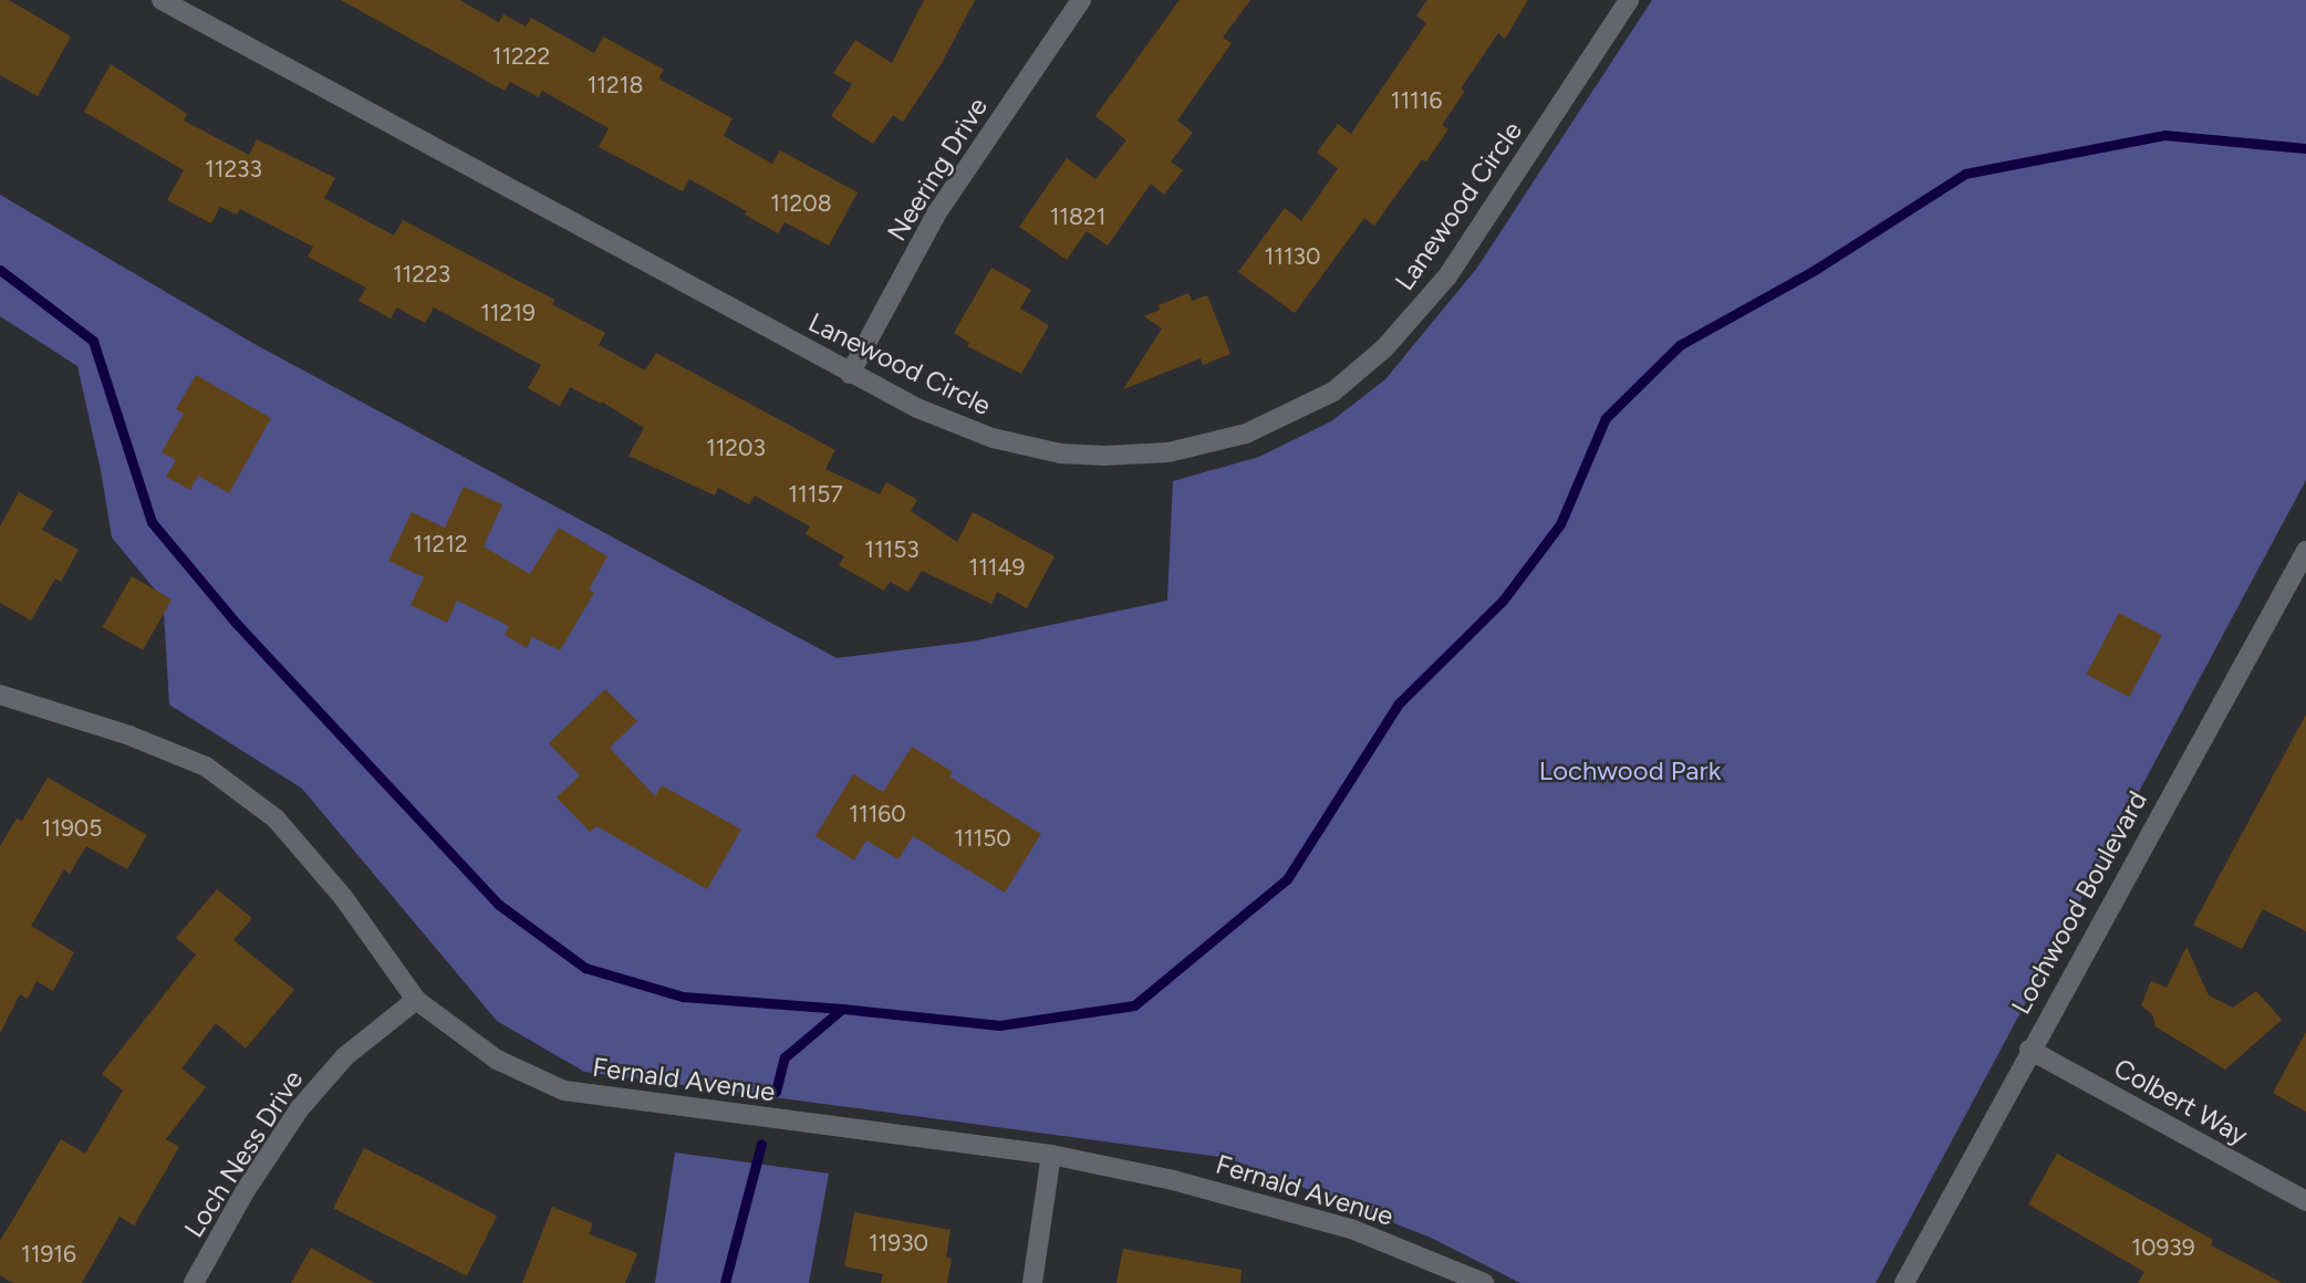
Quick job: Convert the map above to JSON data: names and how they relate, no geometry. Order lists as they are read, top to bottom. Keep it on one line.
{"streets":{"street":["Neering Drive","Lanewood Circle","Lochwood Boulevard","Fernald Avenue","Colbert Way","Loch Ness Drive"]},"crossings":[["Neering Drive","Lanewood Circle"],["Lochwood Boulevard","Colbert Way"],["Fernald Avenue","Loch Ness Drive"]],"parks":["Lochwood Park"],"house_numbers":["11222","11218","11116","11233","11208","11821","11130","11223","11219","11203","11157","11212","11153","11149","11160","11905","11150","11930","10939","11916"]}
